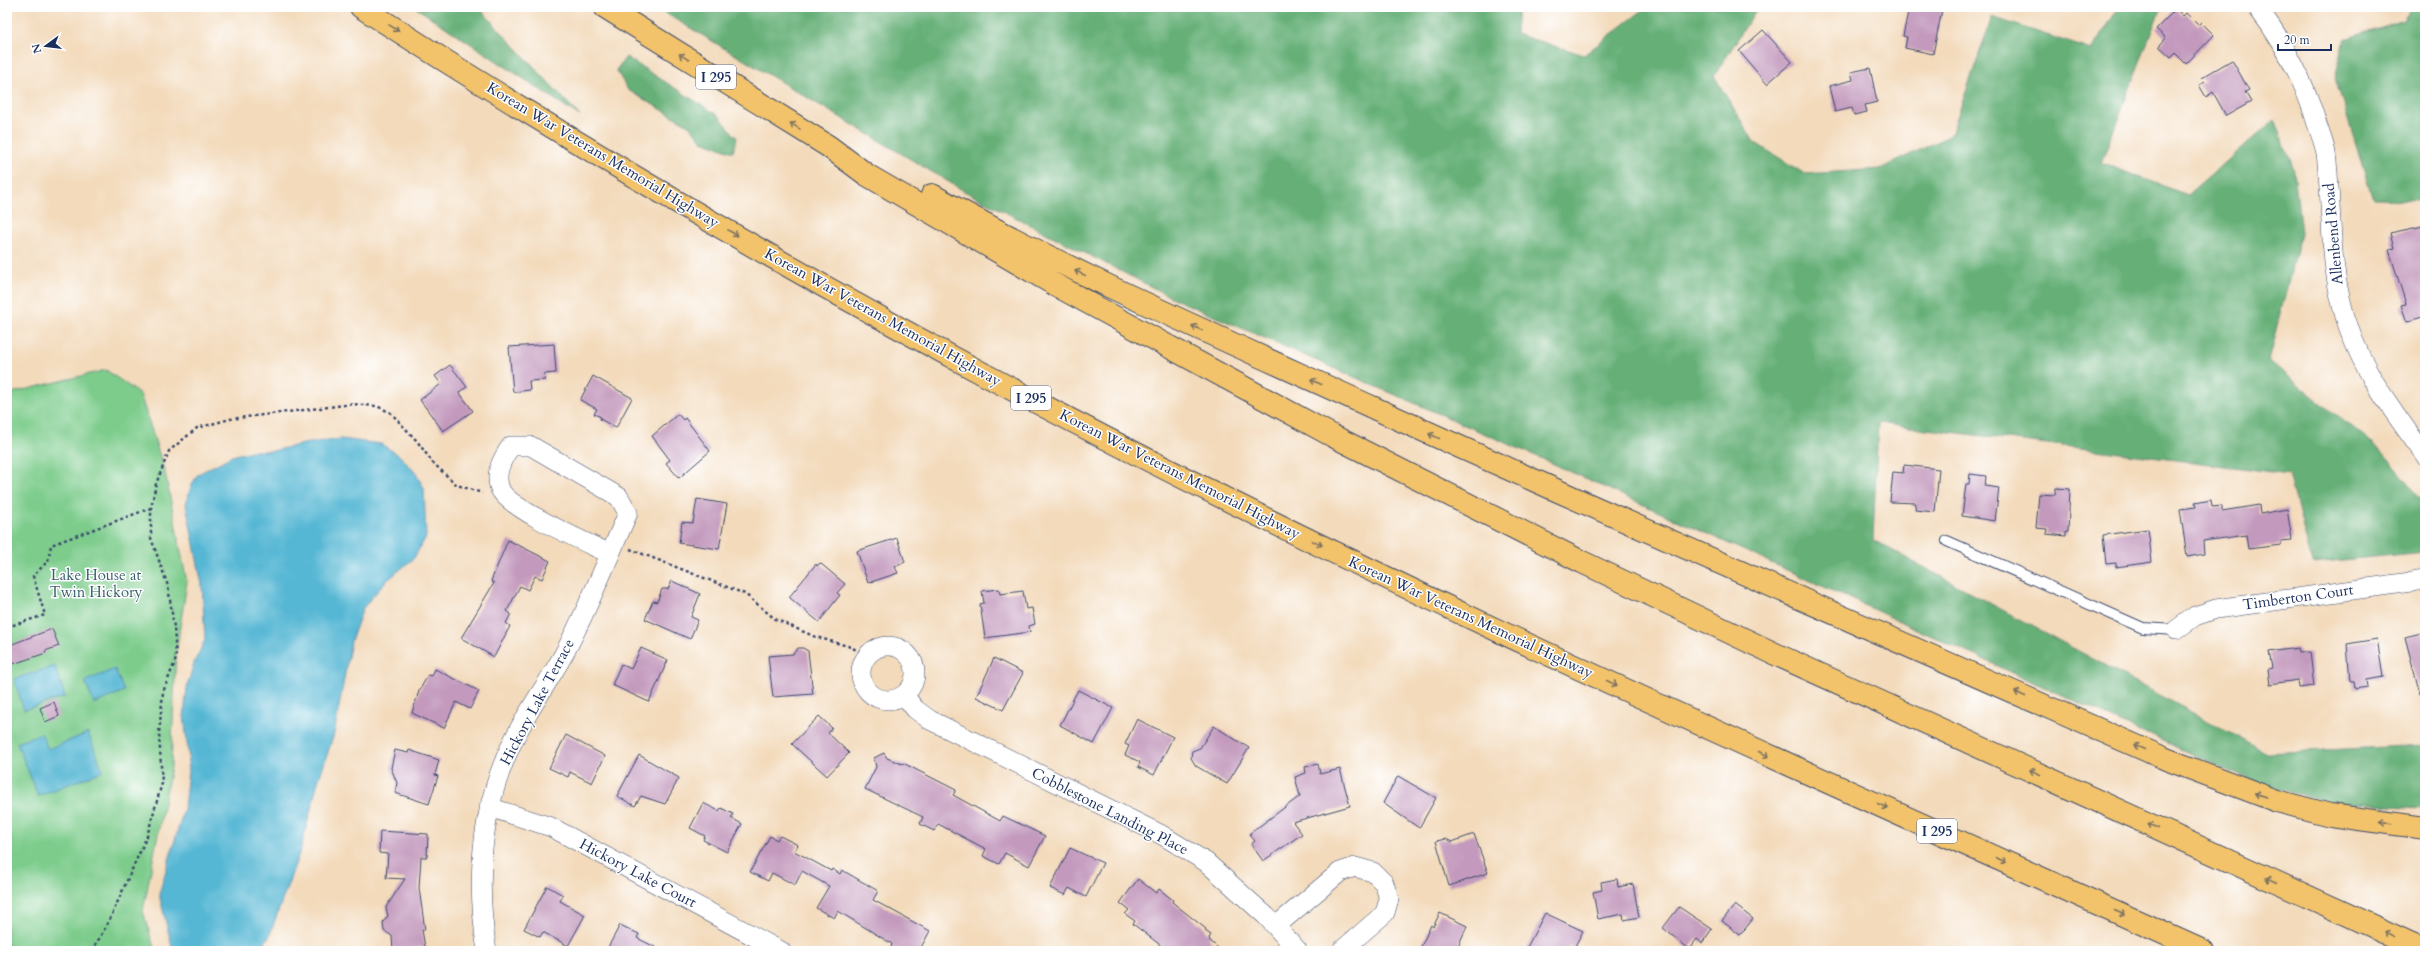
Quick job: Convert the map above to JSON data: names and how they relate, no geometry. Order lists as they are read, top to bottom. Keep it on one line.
{"streets":{"highway":["I 295","Korean War Veterans Memorial Highway"],"street":["Allenbend Road","Timberton Court","Hickory Lake Terrace","Cobblestone Landing Place","Hickory Lake Court"]},"crossings":[["Hickory Lake Terrace","Hickory Lake Court"]],"parks":["Lake House at Twin Hickory"],"scale_bar":"20 m","north":"left"}
